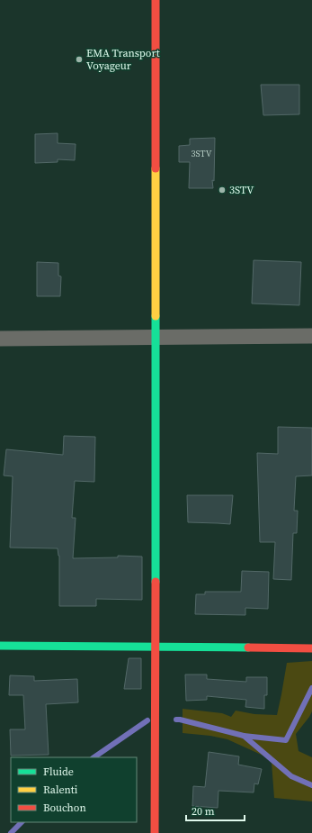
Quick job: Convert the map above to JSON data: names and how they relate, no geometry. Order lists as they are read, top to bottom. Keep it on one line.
{"places":["EMA Transport Voyageur","3STV"],"house_numbers":["3STV"],"legend":["Fluide","Ralenti","Bouchon"],"scale_bar":"20 m"}
